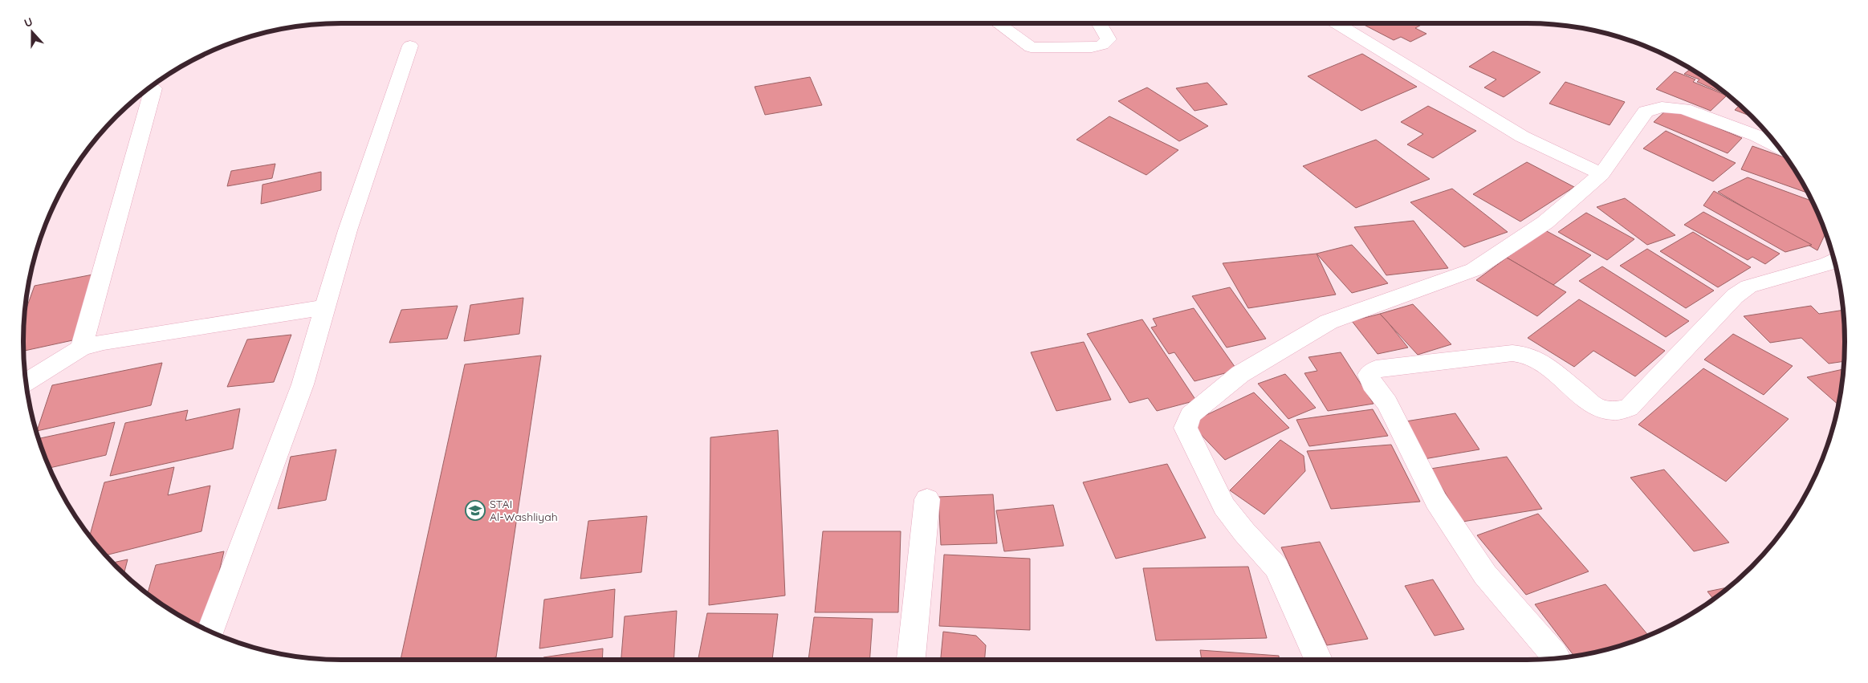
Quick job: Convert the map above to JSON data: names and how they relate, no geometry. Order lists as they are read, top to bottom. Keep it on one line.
{"places":{"school or university":["STAI Al-Washliyah"]},"north":"top"}
